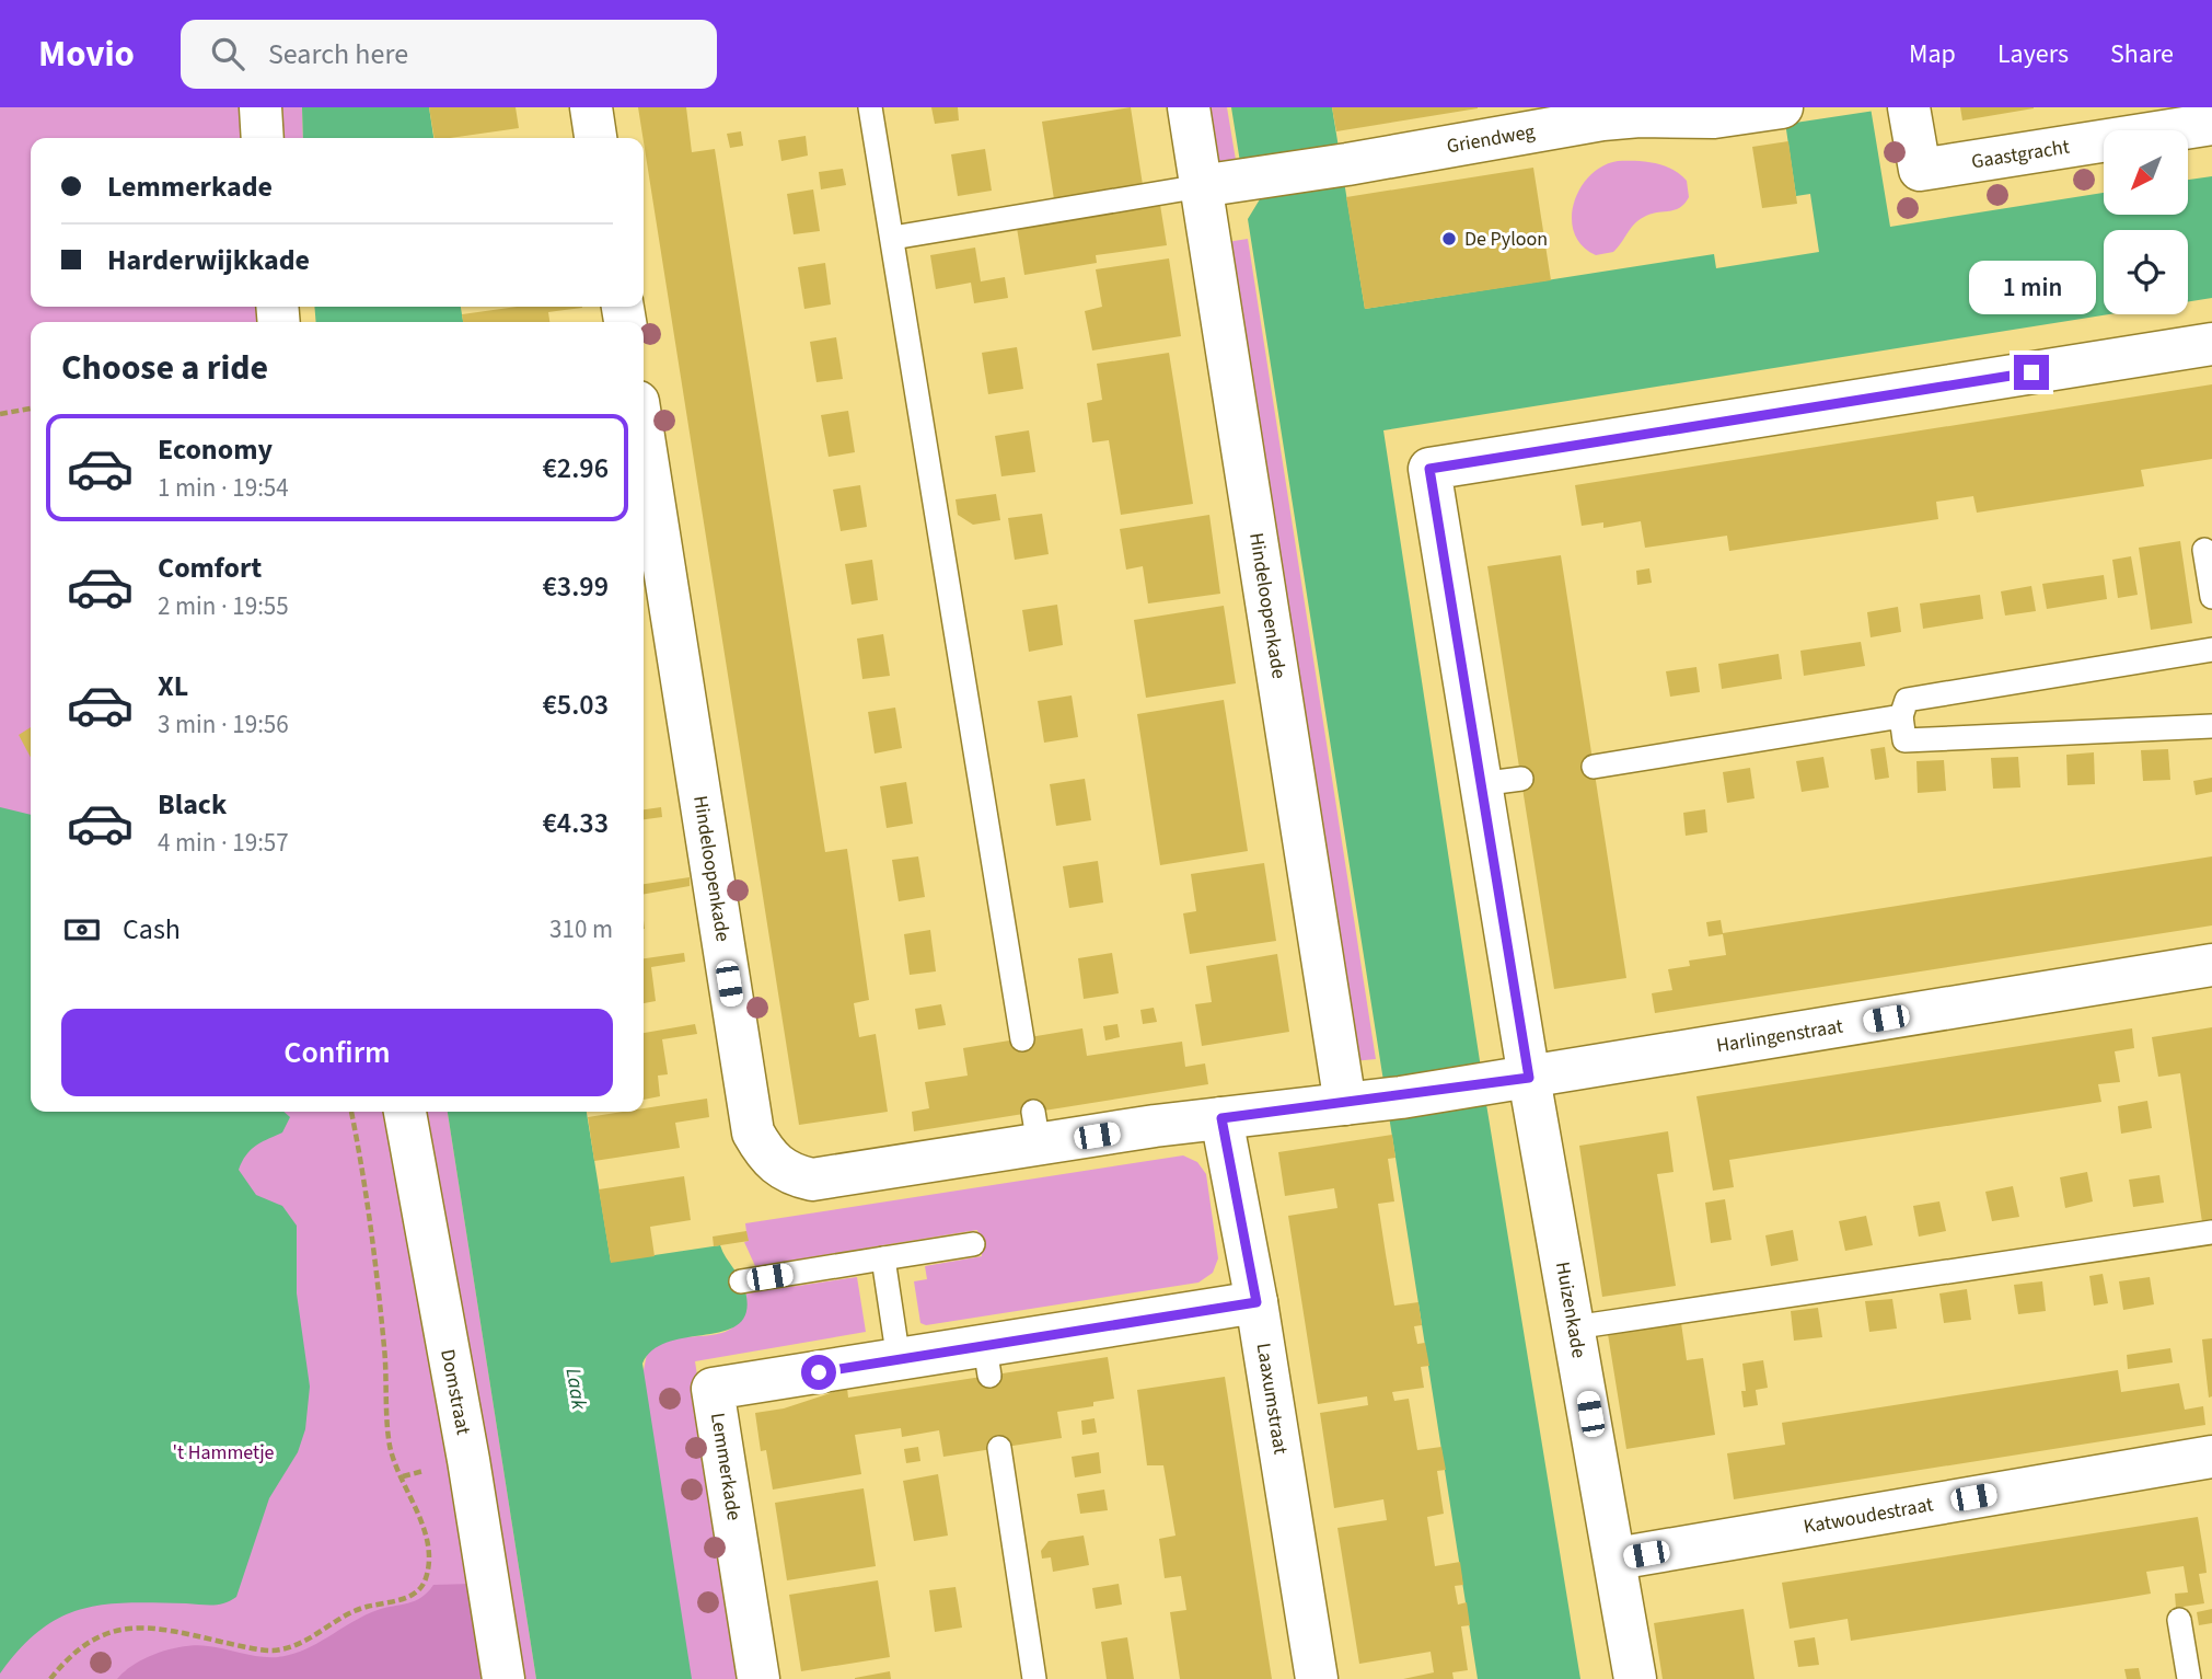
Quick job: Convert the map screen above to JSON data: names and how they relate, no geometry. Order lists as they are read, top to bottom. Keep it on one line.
{"streets":{"street":["Griendweg","Gaastgracht","Hindeloopenkade","Harlingenstraat","Huizenkade","Domstraat","Laaxumstraat","Lemmerkade","Katwoudestraat"]},"crossings":[["Griendweg","Hindeloopenkade"],["Hindeloopenkade","Harlingenstraat"],["Hindeloopenkade","Huizenkade"],["Hindeloopenkade","Laaxumstraat"],["Harlingenstraat","Huizenkade"],["Huizenkade","Katwoudestraat"],["Laaxumstraat","Lemmerkade"]],"water":["Laak"],"parks":["'t Hammetje"],"places":["De Pyloon"],"north":"bottom left","page":{"header":"Movio","search":"Search here","nav":["Map","Layers","Share"],"banner":["Lemmerkade","Harderwijkkade"],"bubble":"1 min","heading":"Choose a ride","list":[{"name":"Economy","note":"1 min · 19:54","value":"€2.96"},{"name":"Comfort","note":"2 min · 19:55","value":"€3.99"},{"name":"XL","note":"3 min · 19:56","value":"€5.03"},{"name":"Black","note":"4 min · 19:57","value":"€4.33"}],"pay":["Cash","310 m"],"buttons":"Confirm"}}
